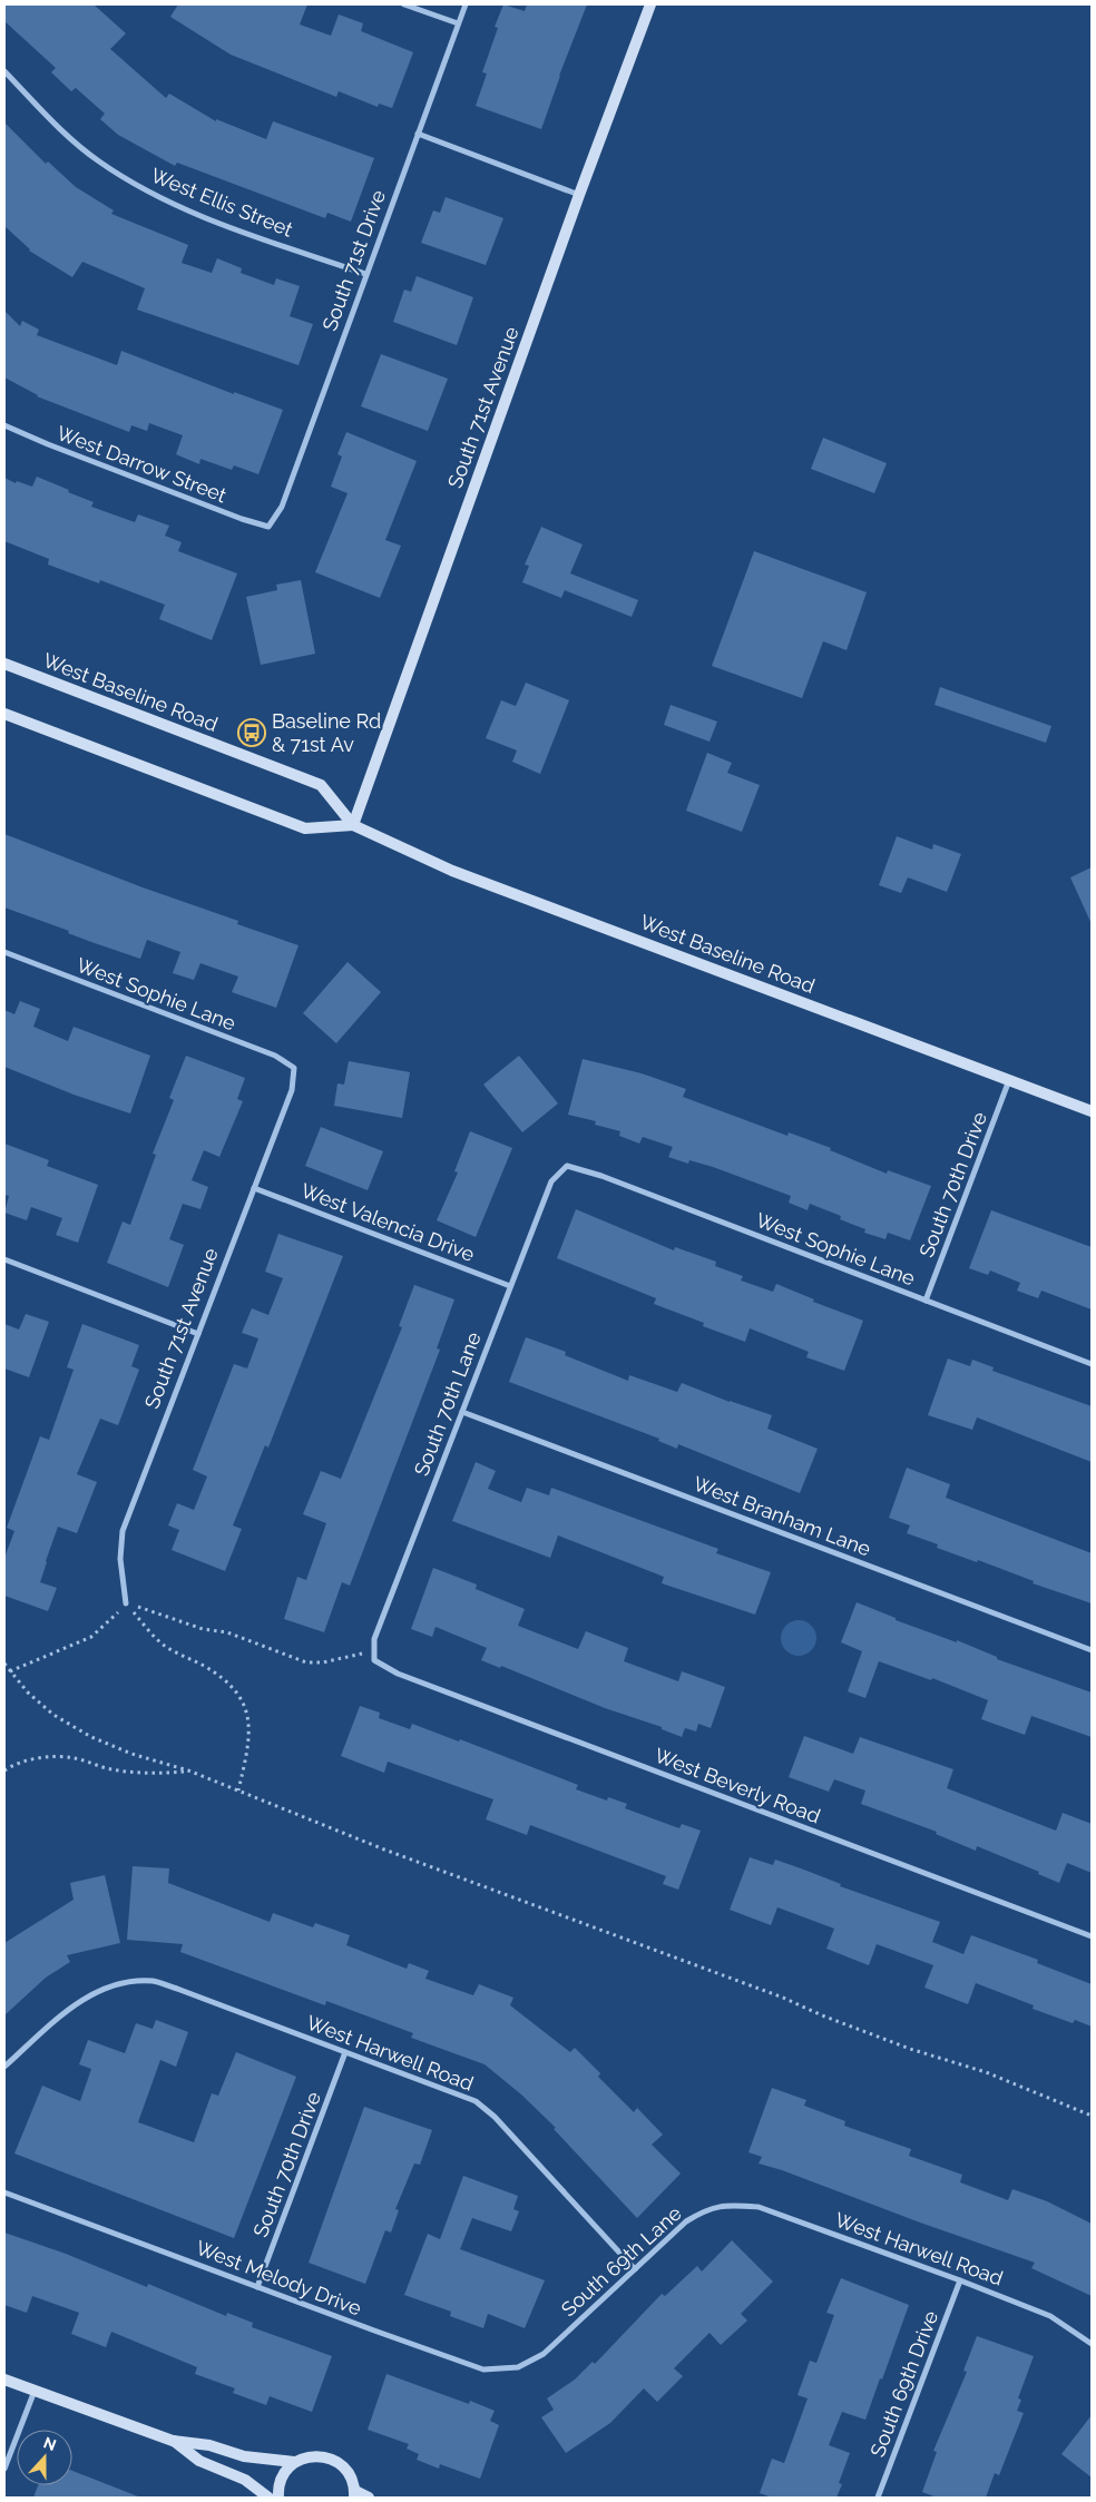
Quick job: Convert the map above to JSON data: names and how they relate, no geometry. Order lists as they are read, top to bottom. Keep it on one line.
{"streets":{"main road":["South 71st Avenue","West Baseline Road"],"street":["West Ellis Street","South 71st Drive","West Darrow Street","West Sophie Lane","South 70th Drive","West Valencia Drive","South 70th Lane","West Branham Lane","West Beverly Road","West Harwell Road","South 69th Lane","West Melody Drive","South 69th Drive"]},"crossings":[["West Ellis Street","South 71st Drive"],["South 71st Drive","West Darrow Street"],["South 71st Avenue","West Baseline Road"],["South 71st Avenue","West Sophie Lane"],["South 71st Avenue","West Valencia Drive"],["West Baseline Road","South 70th Drive"],["West Sophie Lane","South 70th Drive"],["West Sophie Lane","South 70th Lane"],["South 70th Drive","West Harwell Road"],["South 70th Drive","West Melody Drive"],["West Valencia Drive","South 70th Lane"],["South 70th Lane","West Branham Lane"],["South 70th Lane","West Beverly Road"],["West Harwell Road","South 69th Lane"],["West Harwell Road","South 69th Drive"],["South 69th Lane","West Melody Drive"]],"places":{"bus stop":["Baseline Rd & 71st Av"]},"north":"top"}
